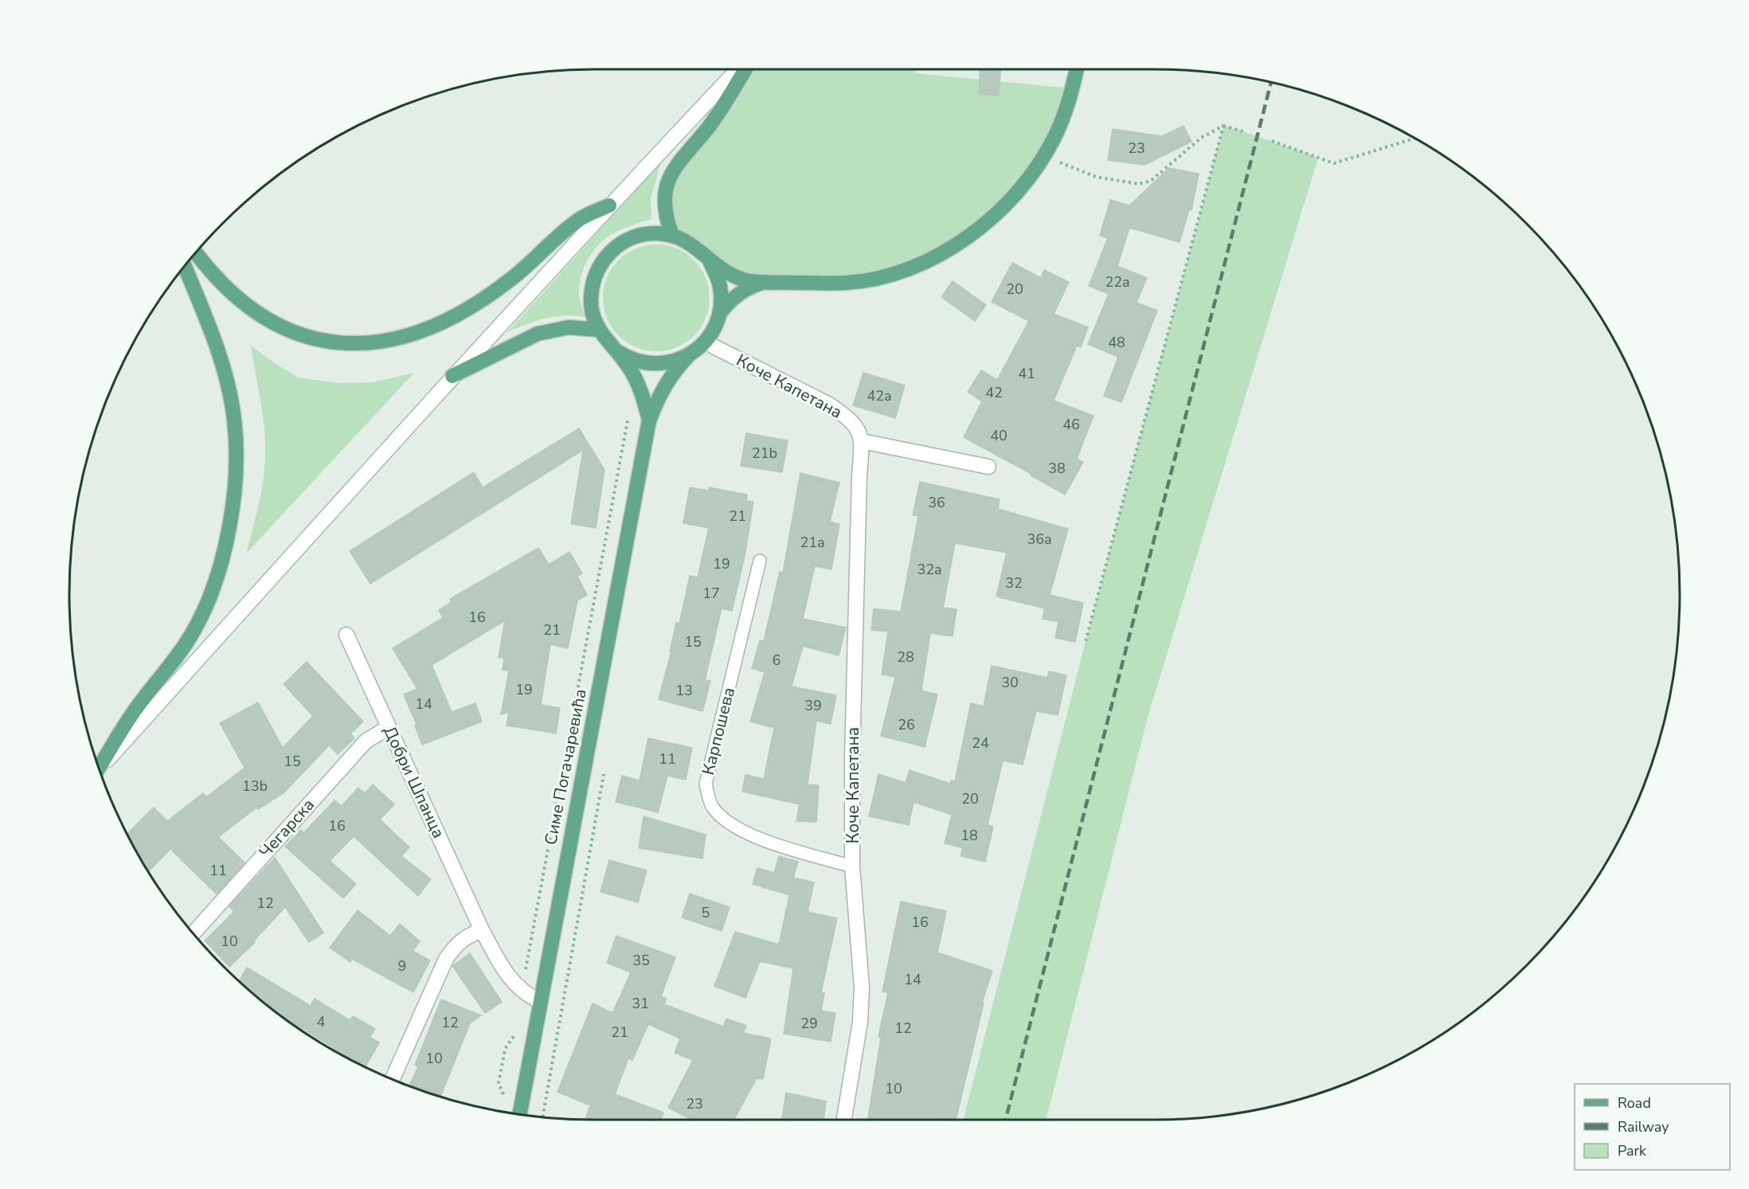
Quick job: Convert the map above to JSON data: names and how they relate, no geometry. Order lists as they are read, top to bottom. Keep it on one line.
{"streets":{"main road":["Симе Погачаревића"],"street":["Коче Капетана","Добри Шпанца","Чегарска"],"lane":["Карпошева"]},"crossings":[["Коче Капетана","Карпошева"],["Коче Капетана","Симе Погачаревића"],["Симе Погачаревића","Добри Шпанца"],["Добри Шпанца","Чегарска"]],"house_numbers":["23","22a","20","48","41","42","42a","46","40","21b","38","36","21","36a","21a","19","32a","32","17","16","21","15","28","6","30","19","13","14","39","26","24","11","15","13b","20","16","18","11","12","5","16","10","35","9","14","31","4","12","29","12","21","10","10","23"],"legend":["Road","Railway","Park"]}
